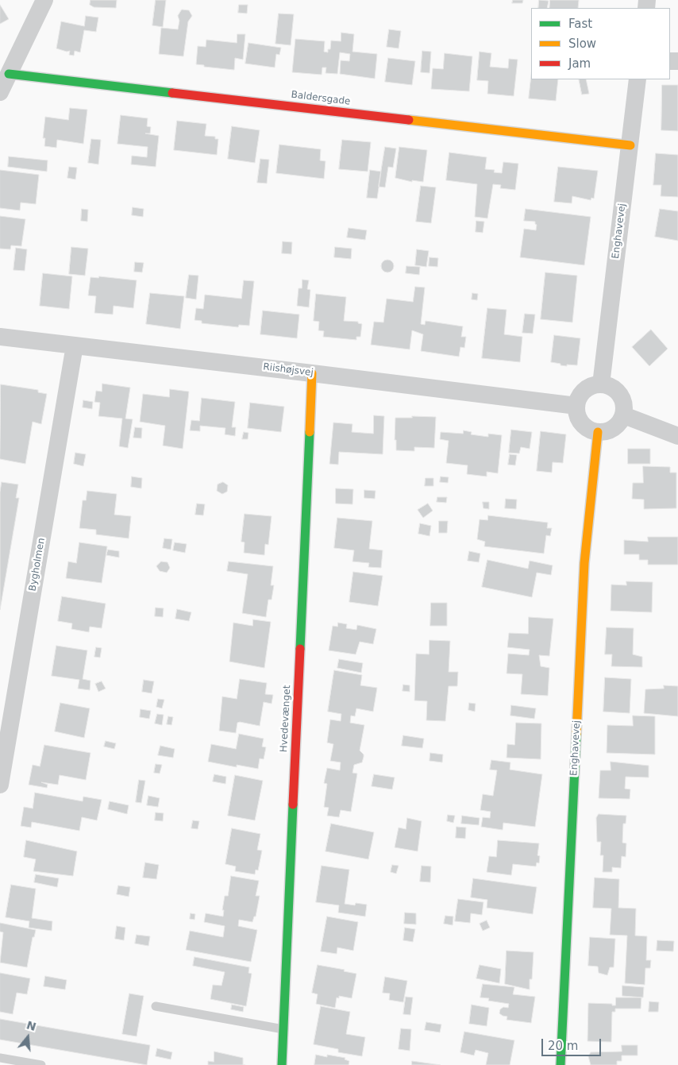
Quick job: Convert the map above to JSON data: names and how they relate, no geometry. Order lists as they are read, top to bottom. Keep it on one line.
{"streets":{"street":["Baldersgade","Enghavevej","Riishøjsvej","Bygholmen","Hvedevænget"]},"crossings":[["Baldersgade","Enghavevej"],["Enghavevej","Riishøjsvej"],["Riishøjsvej","Bygholmen"],["Riishøjsvej","Hvedevænget"]],"legend":["Fast","Slow","Jam"],"scale_bar":"20 m","north":"top"}
